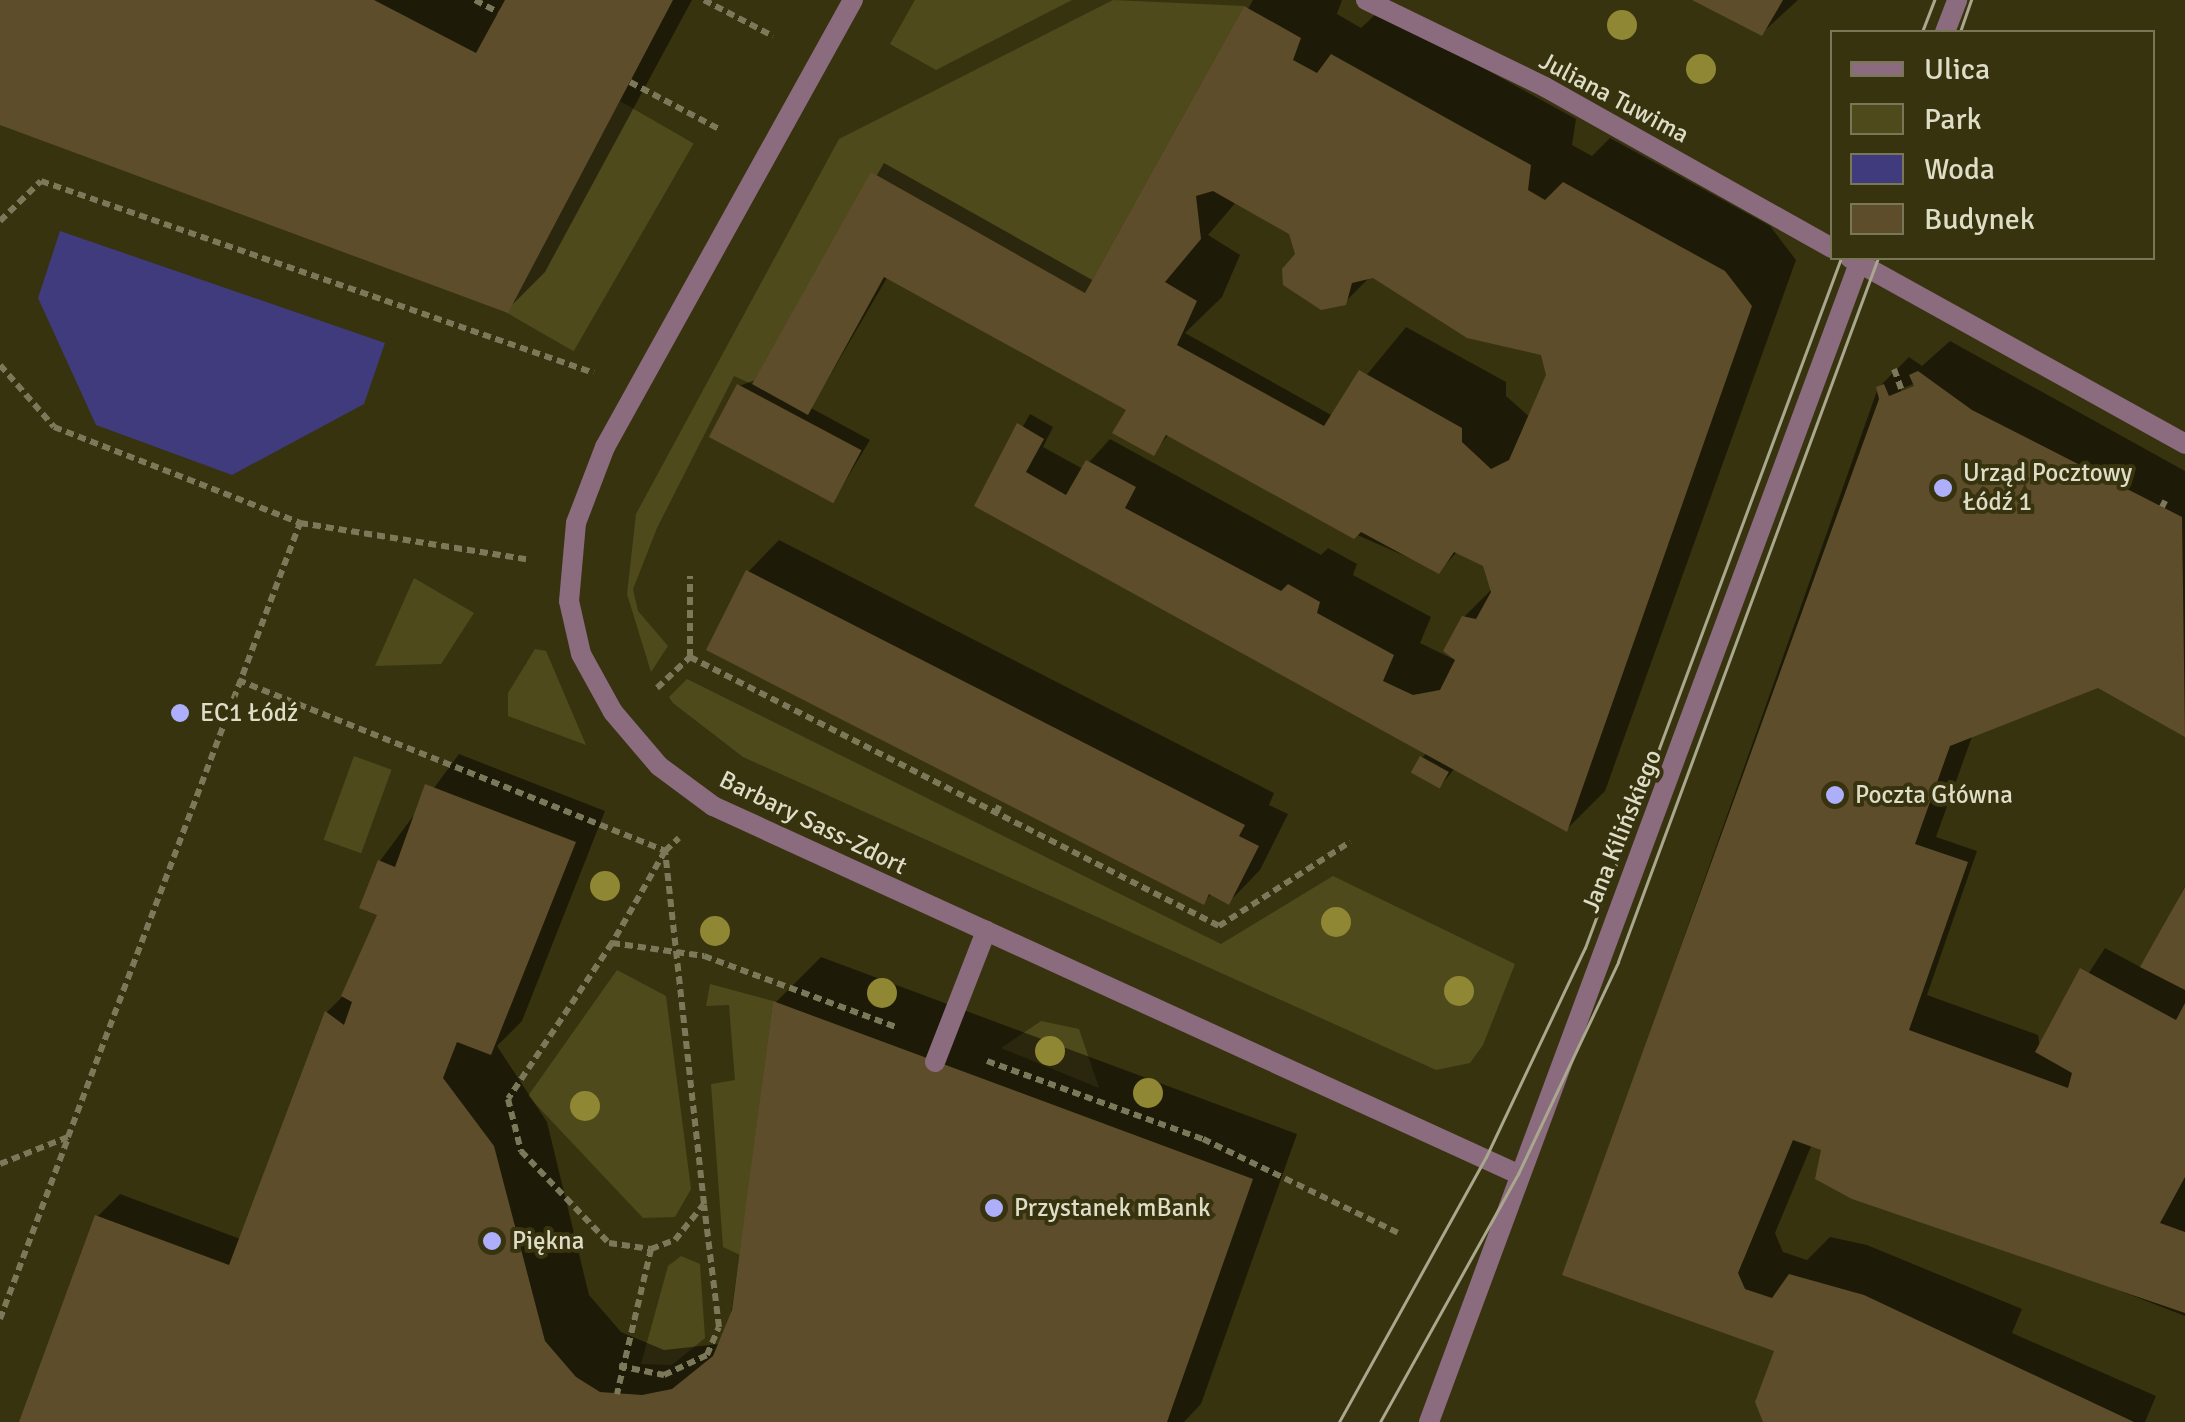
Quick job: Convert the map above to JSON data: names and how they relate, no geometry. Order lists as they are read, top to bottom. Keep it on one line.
{"streets":{"street":["Juliana Tuwima","Barbary Sass-Zdort","Jana Kilińskiego"]},"crossings":[["Barbary Sass-Zdort","Jana Kilińskiego"]],"places":["Urząd Pocztowy Łódź 1","EC1 Łódź","Poczta Główna","Przystanek mBank","Piękna"],"legend":["Ulica","Park","Woda","Budynek"]}
